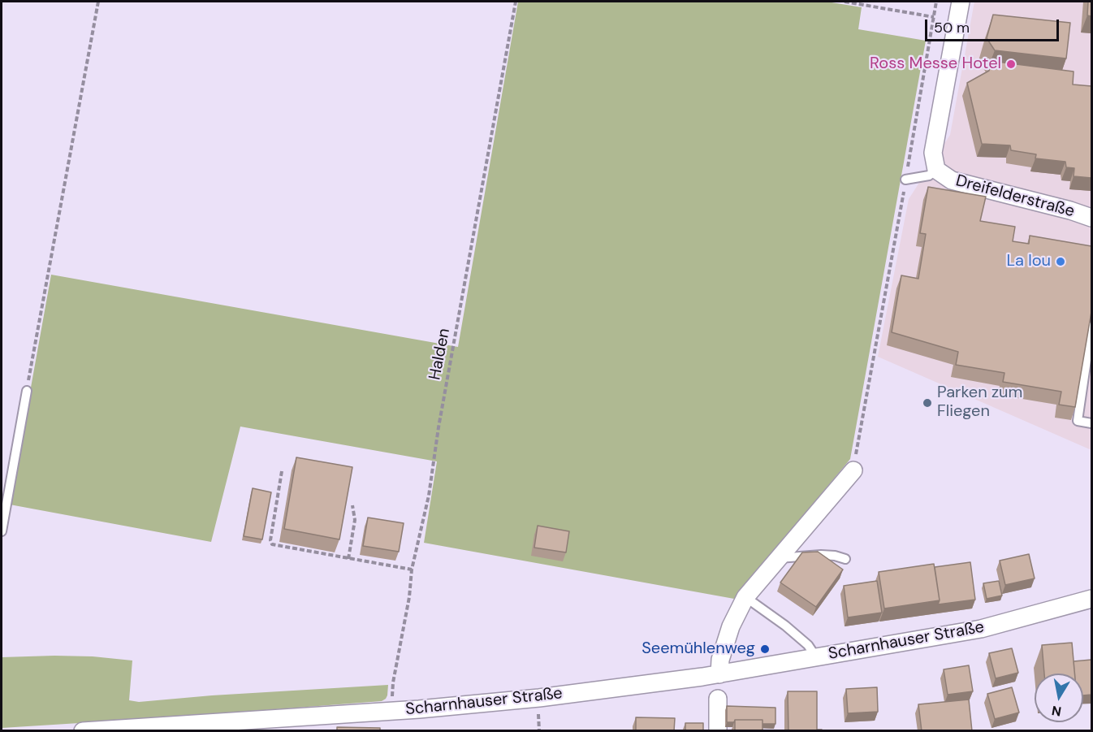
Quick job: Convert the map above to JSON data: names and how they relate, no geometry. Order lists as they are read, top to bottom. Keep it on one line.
{"streets":{"street":["Dreifelderstraße","Scharnhauser Straße"],"path":["Halden"]},"crossings":[["Halden","Scharnhauser Straße"]],"places":["Ross Messe Hotel","La lou","Parken zum Fliegen","Seemühlenweg"],"scale_bar":"50 m","north":"bottom"}
